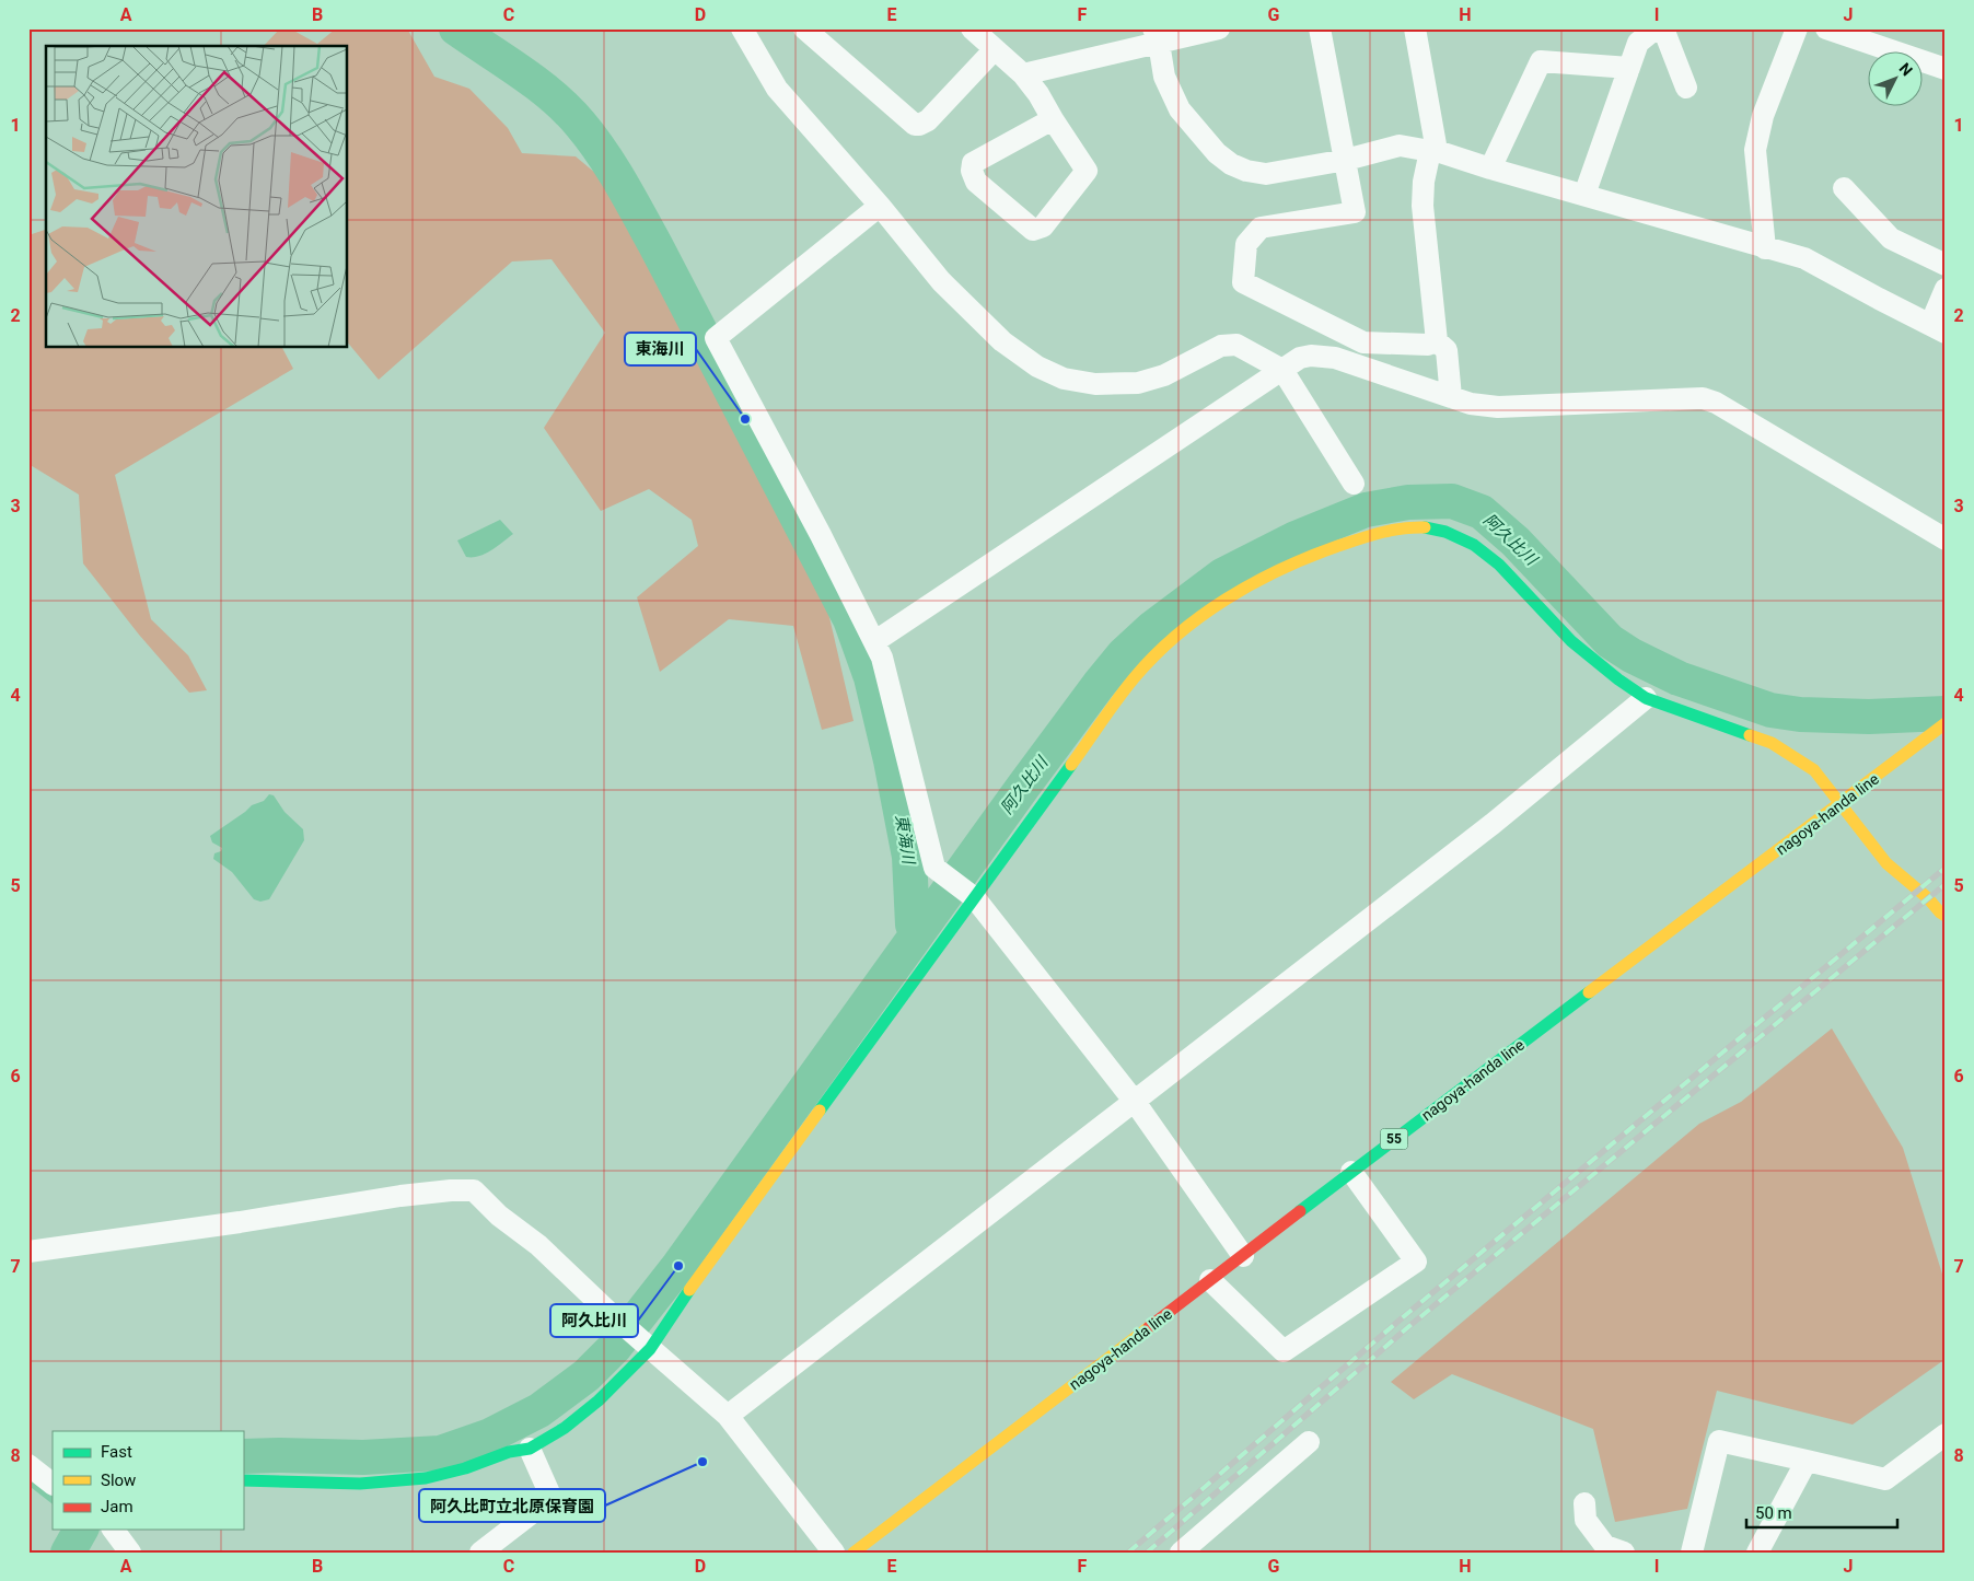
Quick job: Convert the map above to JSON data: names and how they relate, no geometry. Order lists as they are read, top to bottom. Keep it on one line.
{"streets":{"street":["nagoya-handa line","55"]},"water":["阿久比川","東海川"],"places":["東海川","阿久比川","阿久比町立北原保育園"],"legend":["Fast","Slow","Jam"],"scale_bar":"50 m","north":"top right","grid":{"columns":["A","B","C","D","E","F","G","H","I","J"],"rows":["1","2","3","4","5","6","7","8"]}}
